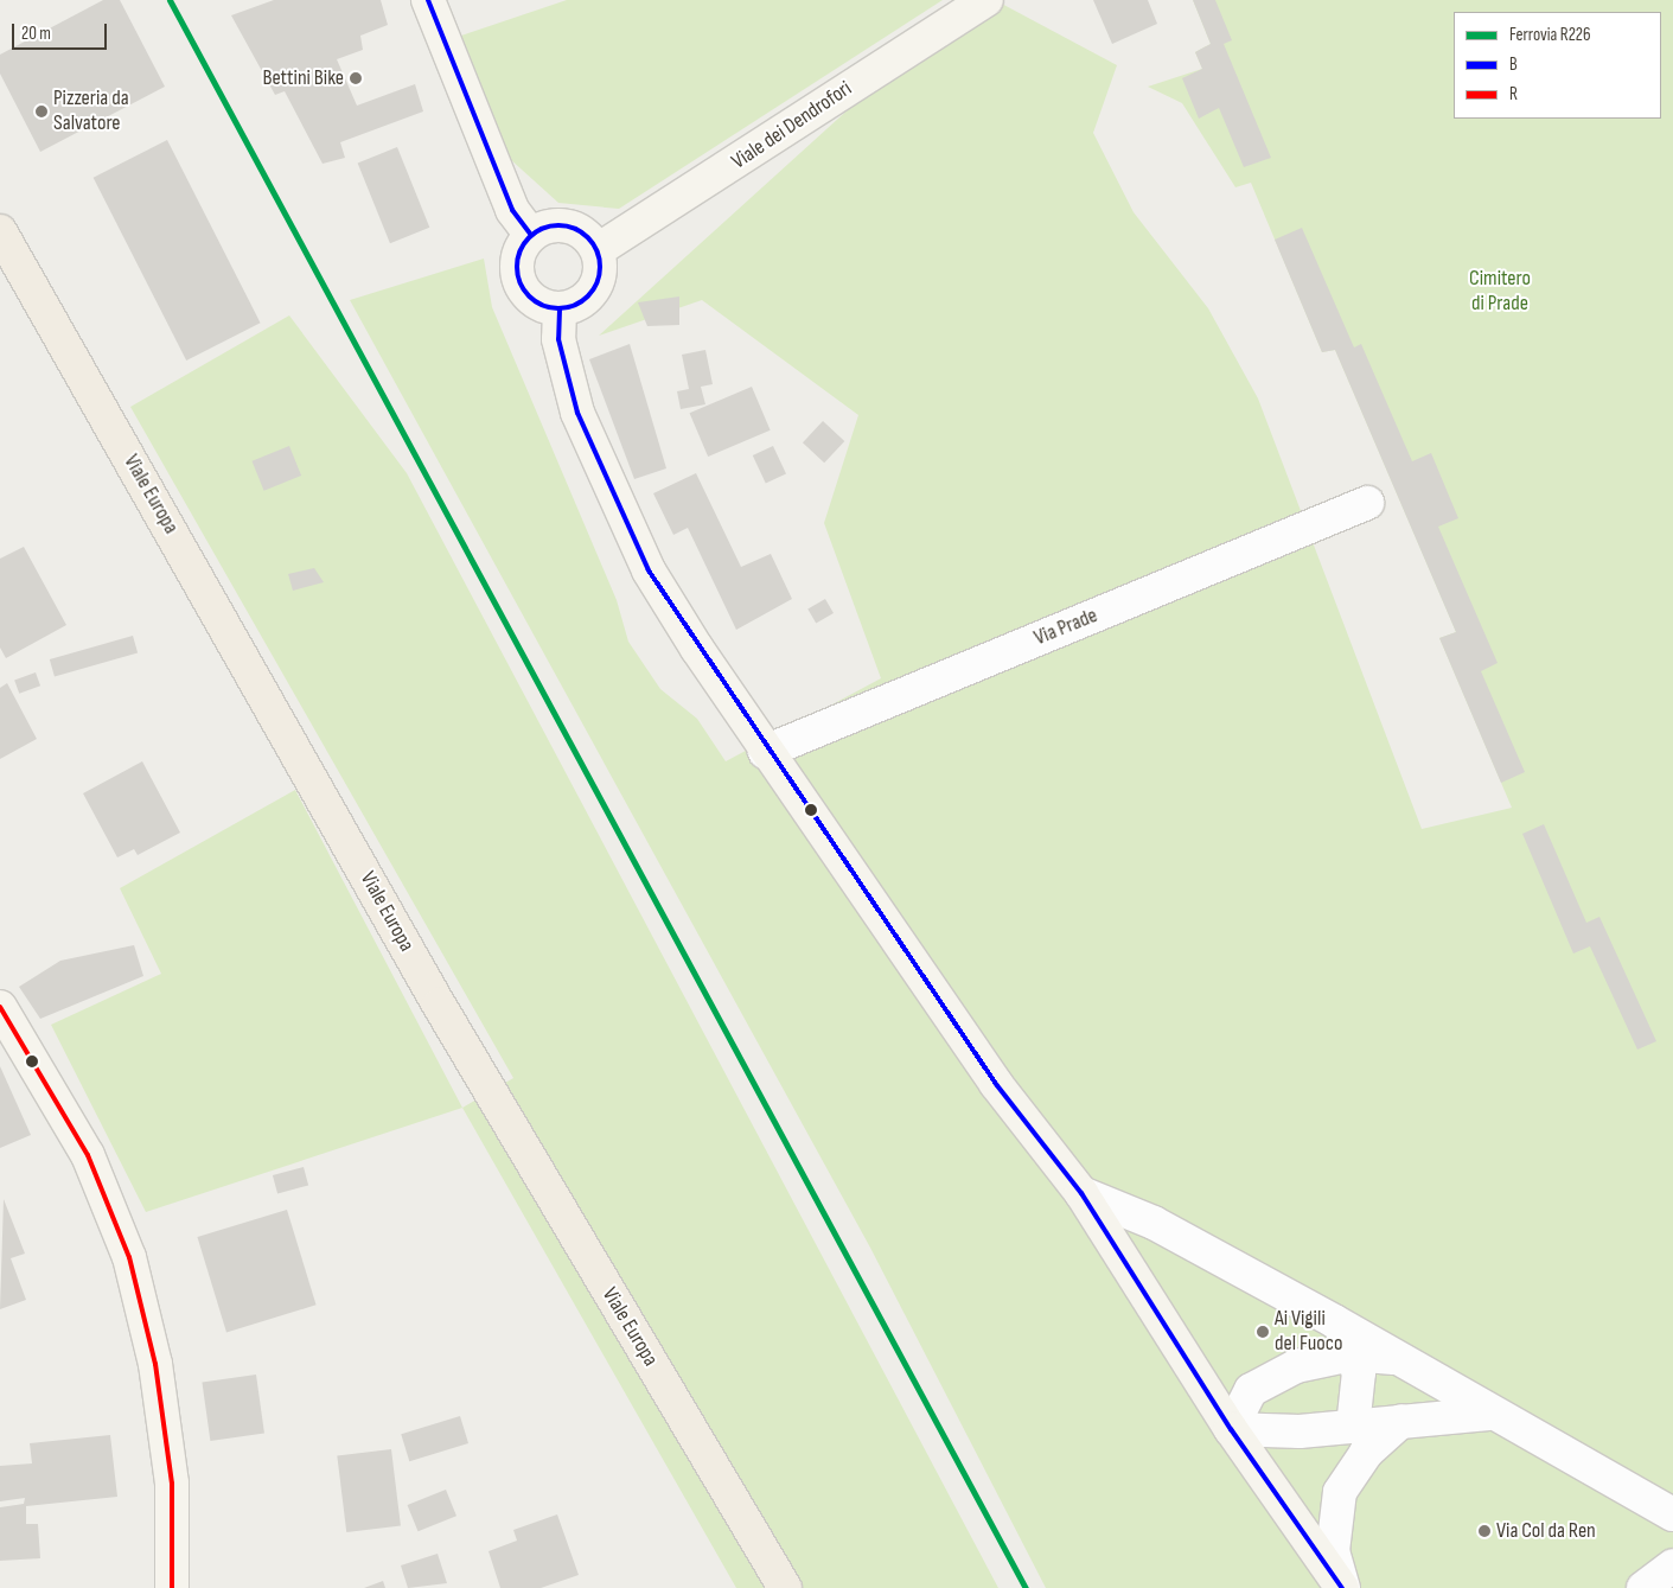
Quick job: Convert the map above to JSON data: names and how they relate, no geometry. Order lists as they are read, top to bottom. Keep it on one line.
{"streets":{"main road":["Viale dei Dendrofori","Viale Europa"],"street":["Via Prade"]},"parks":["Cimitero di Prade"],"places":["Bettini Bike","Pizzeria da Salvatore","Ai Vigili del Fuoco","Via Col da Ren"],"lines":["rail line R226","transit line B","transit line R"],"legend":["Ferrovia R226","B","R"],"scale_bar":"20 m"}
